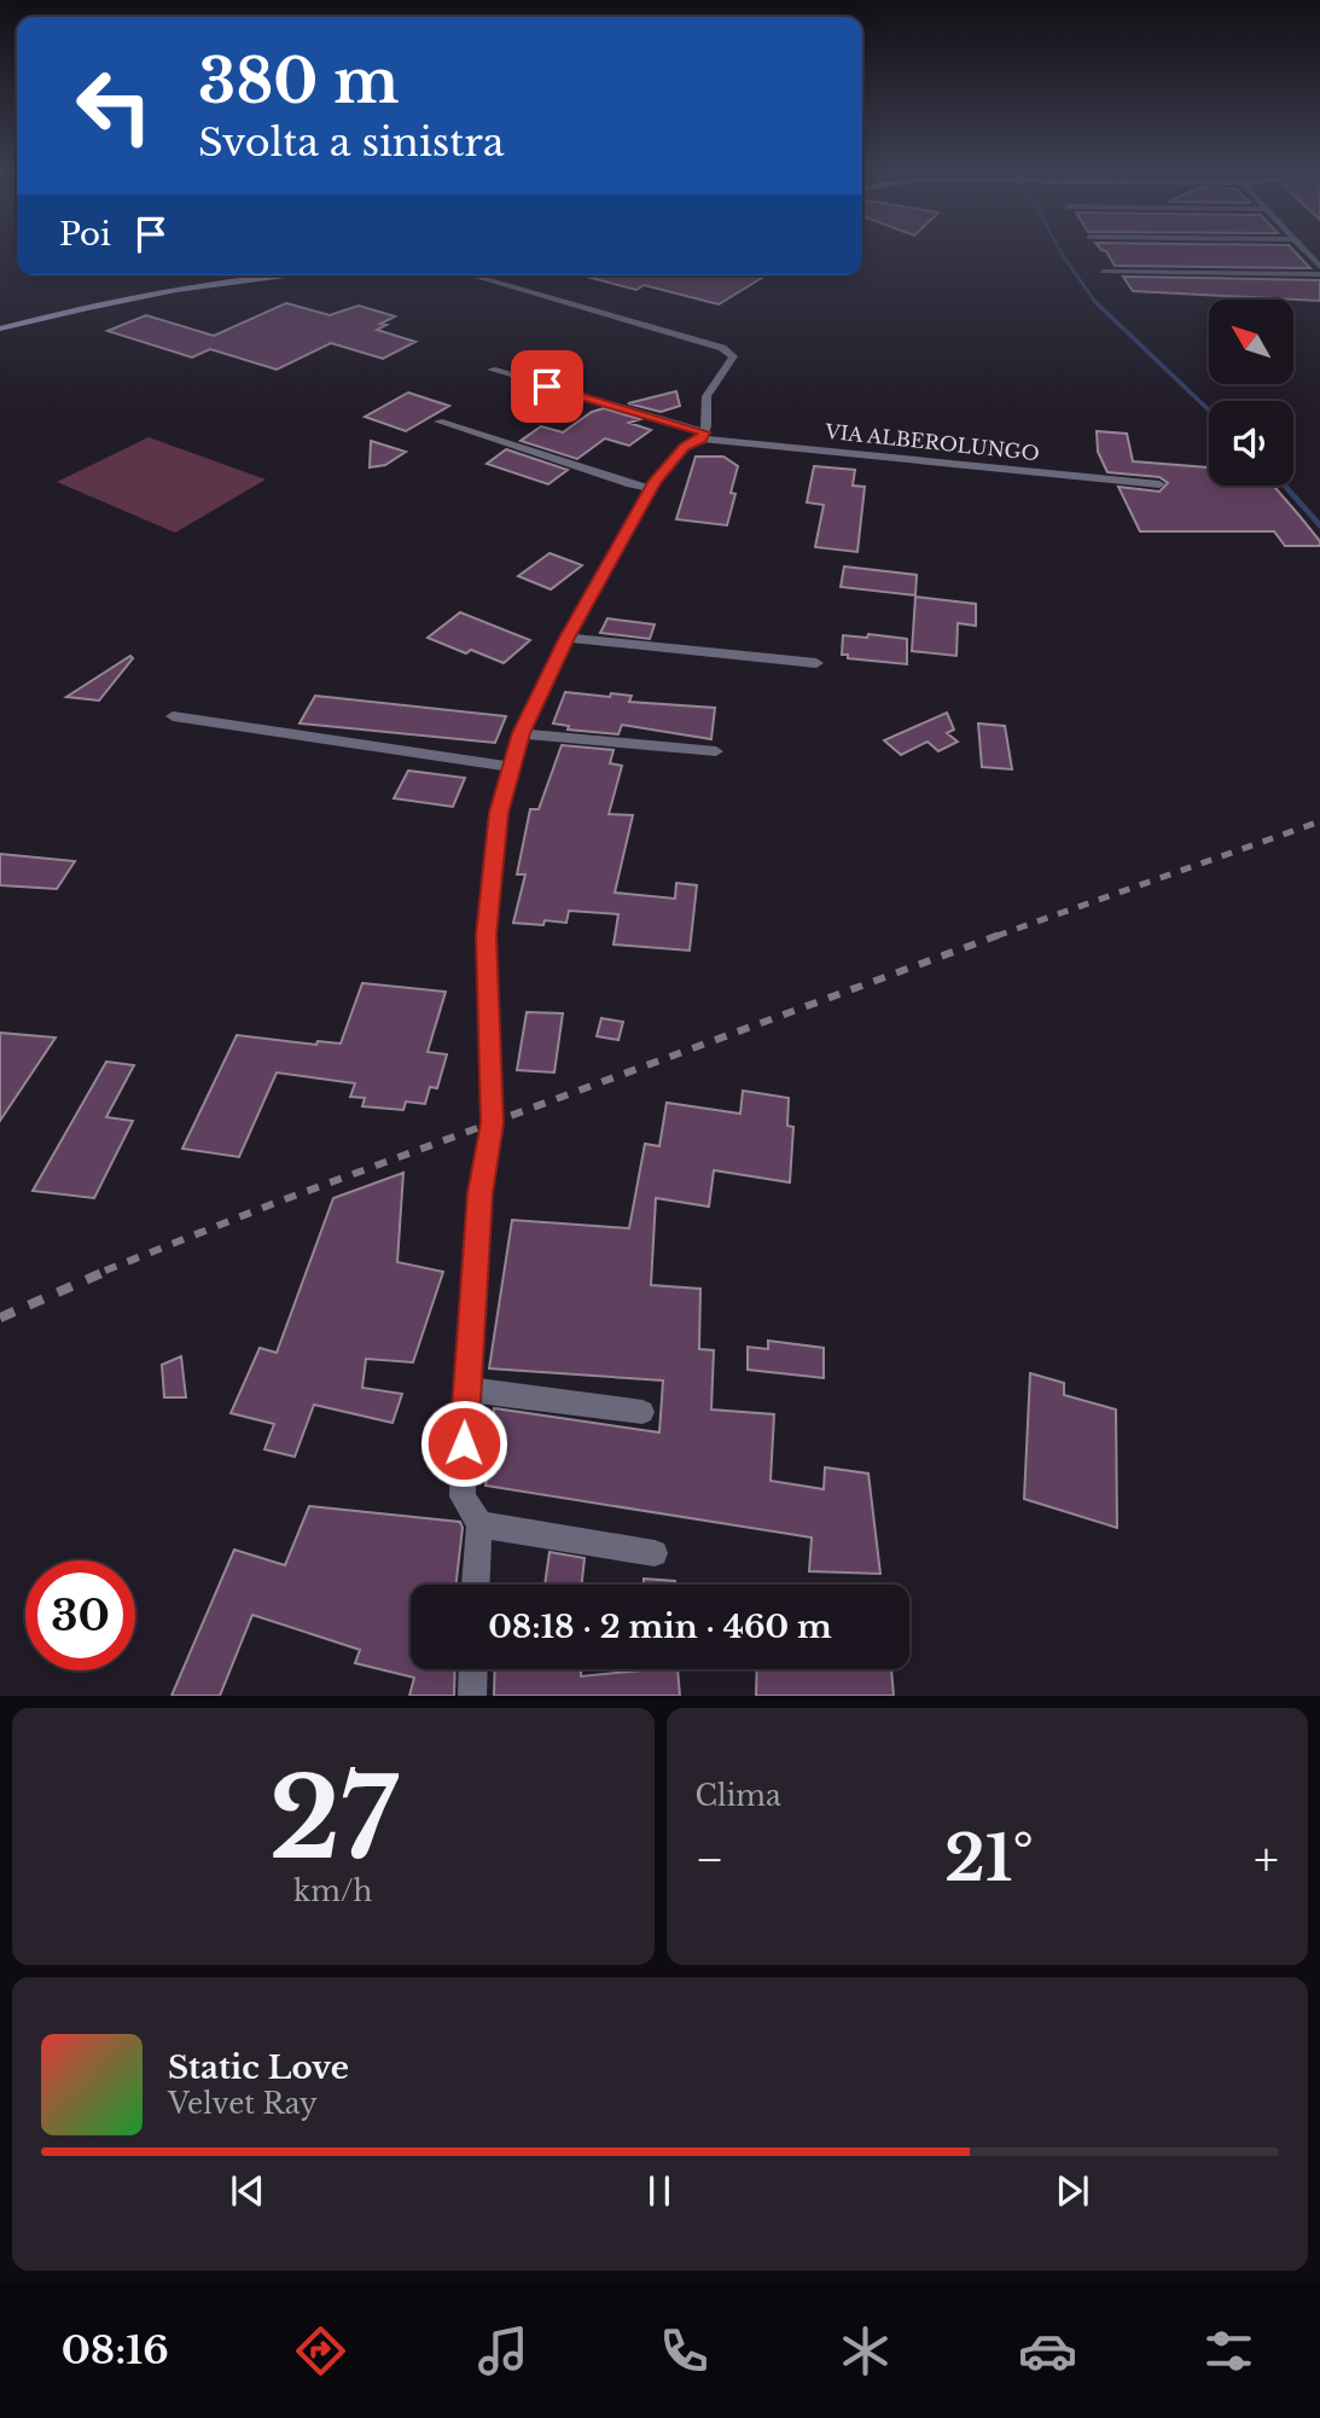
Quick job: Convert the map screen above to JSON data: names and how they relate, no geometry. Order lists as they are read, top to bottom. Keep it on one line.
{"streets":{"street":["VIA ALBEROLUNGO"]},"north":"top left","page":{"turn":["380 m","Svolta a sinistra"],"then":"Poi","limit":"30","trip":"08:18 · 2 min · 460 m","tile":[["27","km/h"],"Clima"],"heat":["−","21°","+"],"song":["Static Love","Velvet Ray"],"tabs":"08:16"}}
